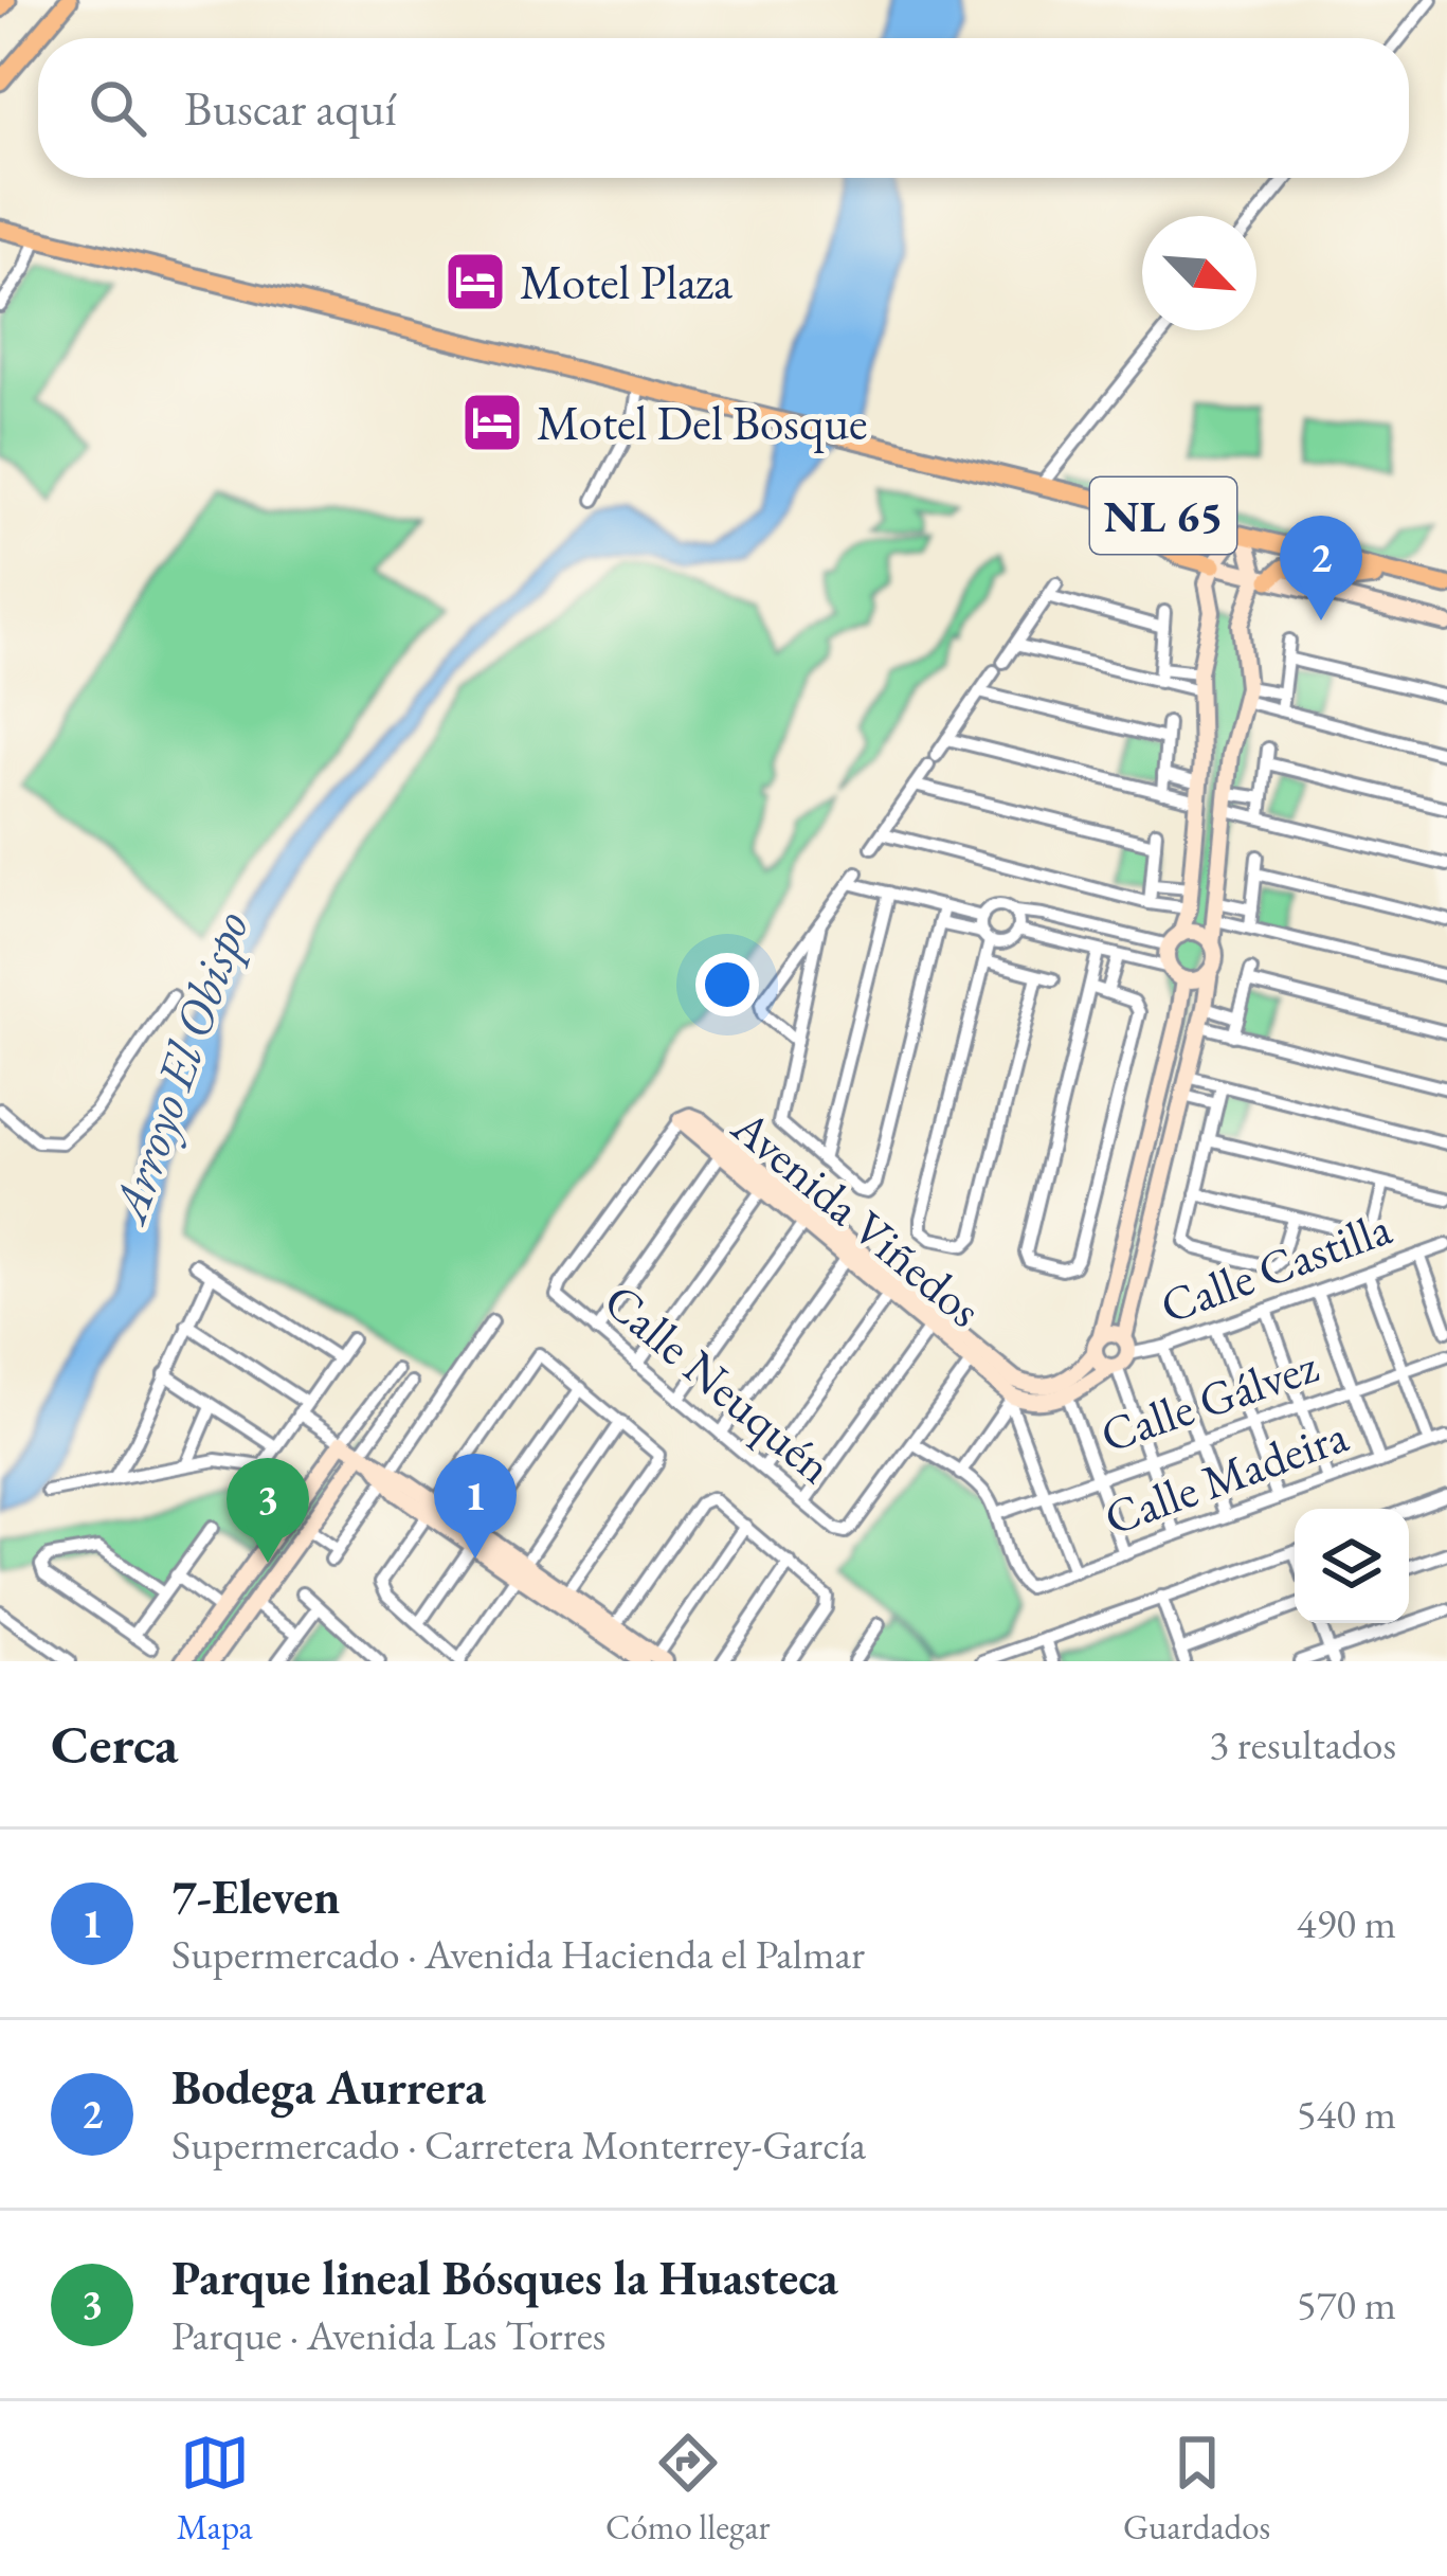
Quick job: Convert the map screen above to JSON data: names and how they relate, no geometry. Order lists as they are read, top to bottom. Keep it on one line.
{"streets":{"main road":["NL 65"],"street":["Avenida Viñedos","Calle Castilla","Calle Neuquén","Calle Gálvez","Calle Madeira"]},"crossings":[["Avenida Viñedos","Calle Neuquén"],["Calle Gálvez","Calle Madeira"]],"water":["Arroyo El Obispo"],"places":{"hotel":["Motel Plaza","Motel Del Bosque"]},"north":"bottom right","page":{"search":"Buscar aquí","pins":["2","1","3"],"heading":["Cerca","3 resultados"],"list":[{"mark":"1","name":"7-Eleven","note":"Supermercado · Avenida Hacienda el Palmar","value":"490 m"},{"mark":"2","name":"Bodega Aurrera","note":"Supermercado · Carretera Monterrey-García","value":"540 m"},{"mark":"3","name":"Parque lineal Bósques la Huasteca","note":"Parque · Avenida Las Torres","value":"570 m"}],"nav":["Mapa","Cómo llegar","Guardados"]}}
